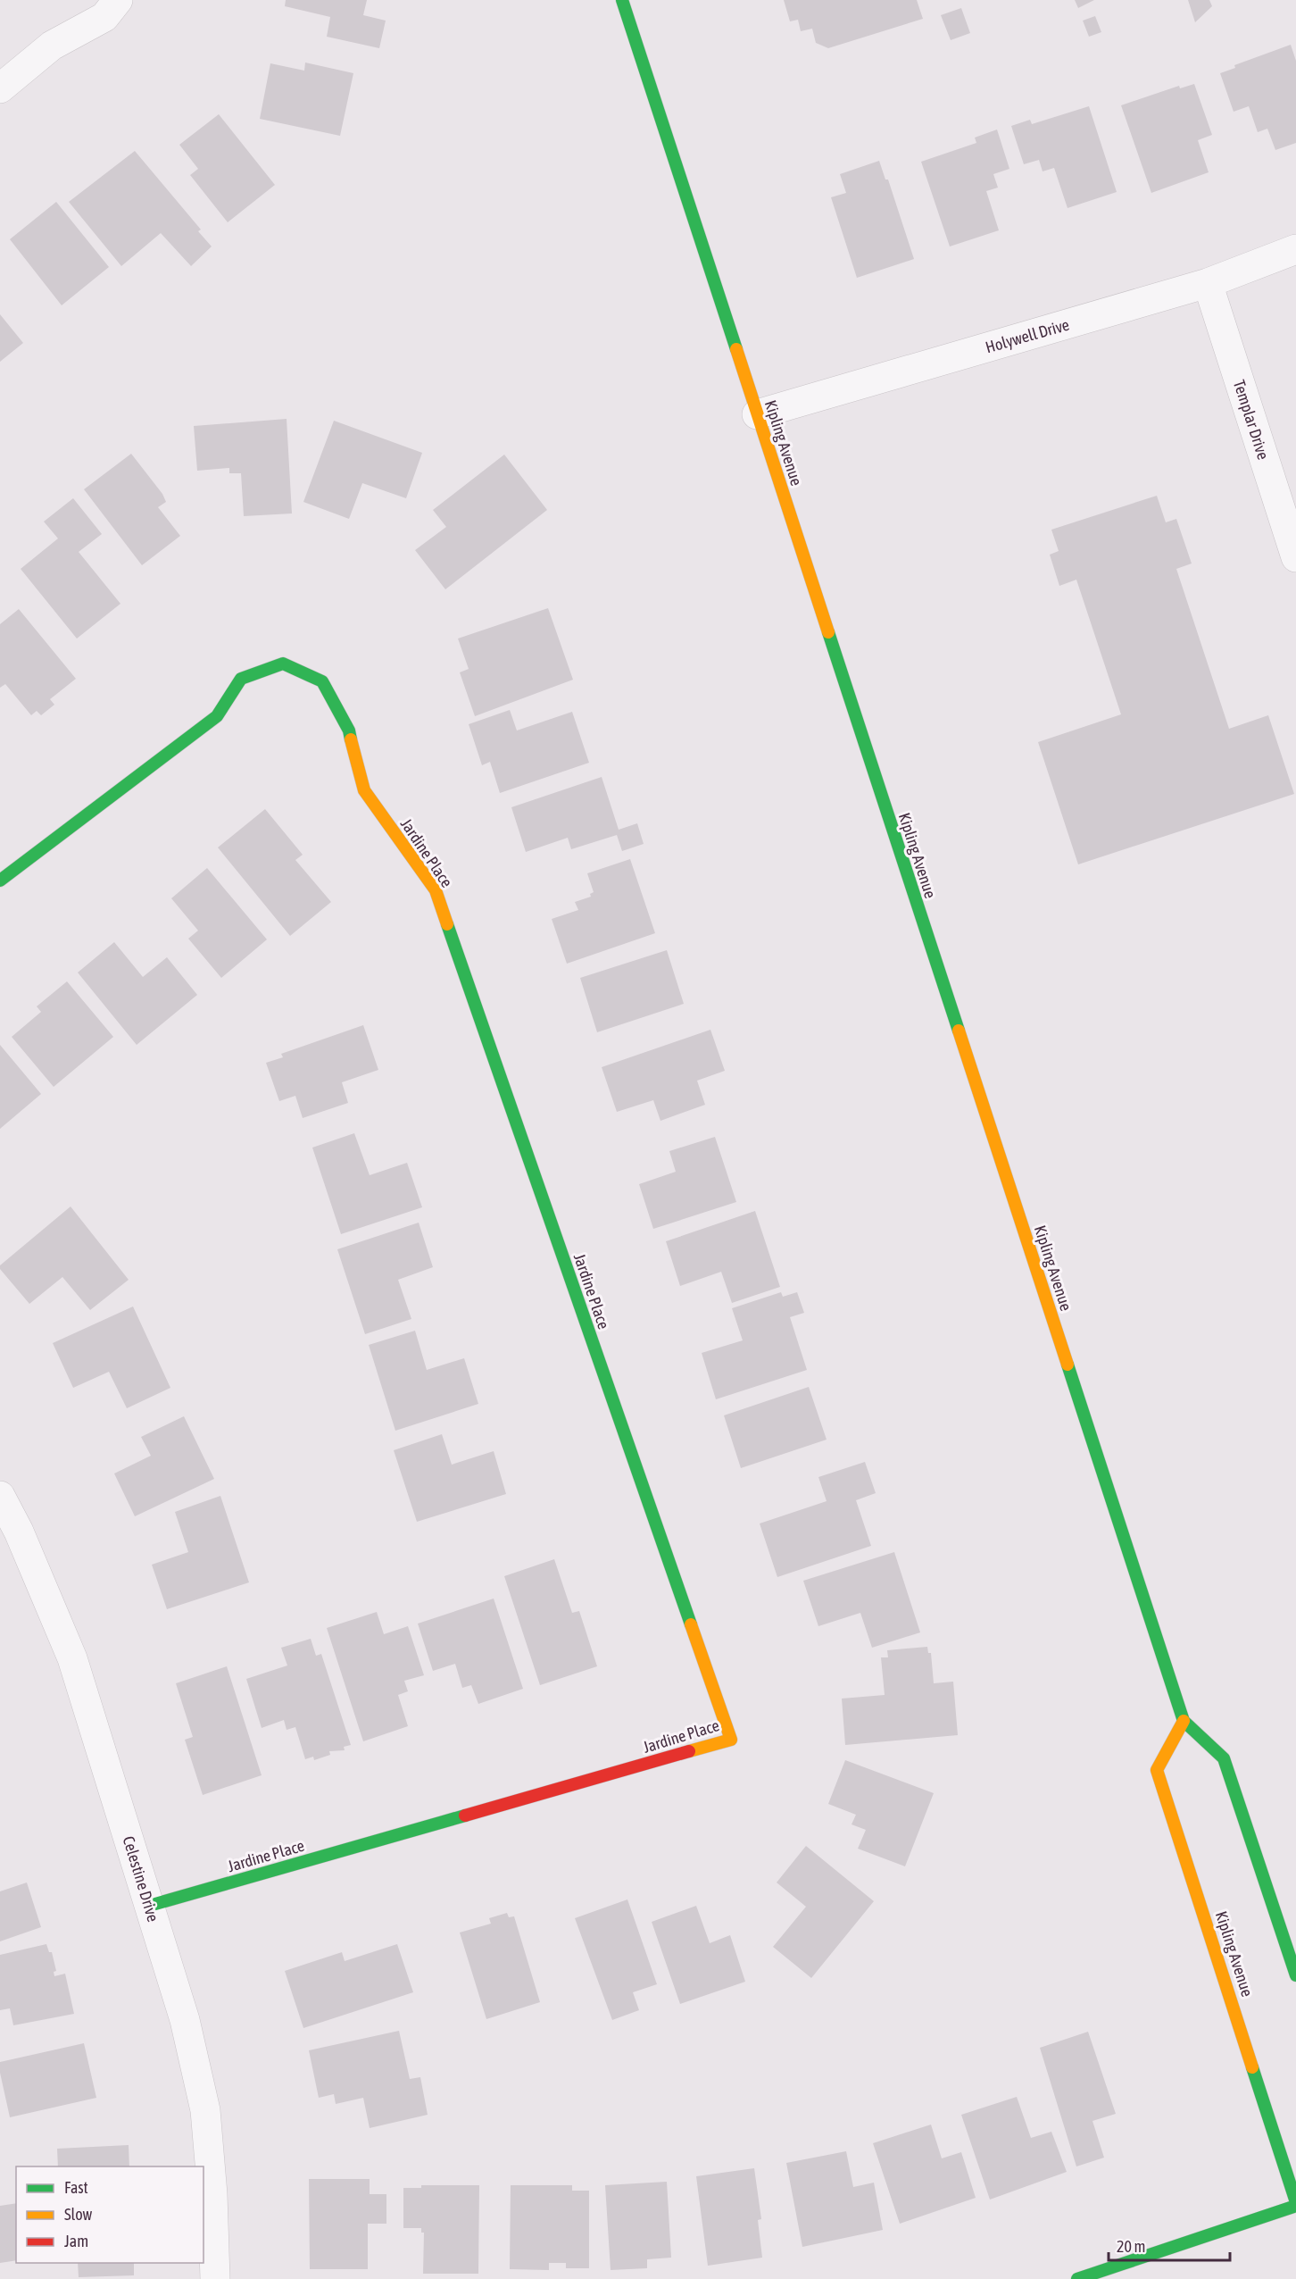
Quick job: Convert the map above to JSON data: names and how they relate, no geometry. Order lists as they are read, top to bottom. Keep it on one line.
{"streets":{"main road":["Kipling Avenue","Jardine Place"],"street":["Holywell Drive","Templar Drive","Celestine Drive"]},"crossings":[["Holywell Drive","Templar Drive"],["Holywell Drive","Kipling Avenue"],["Jardine Place","Celestine Drive"]],"legend":["Fast","Slow","Jam"],"scale_bar":"20 m"}
